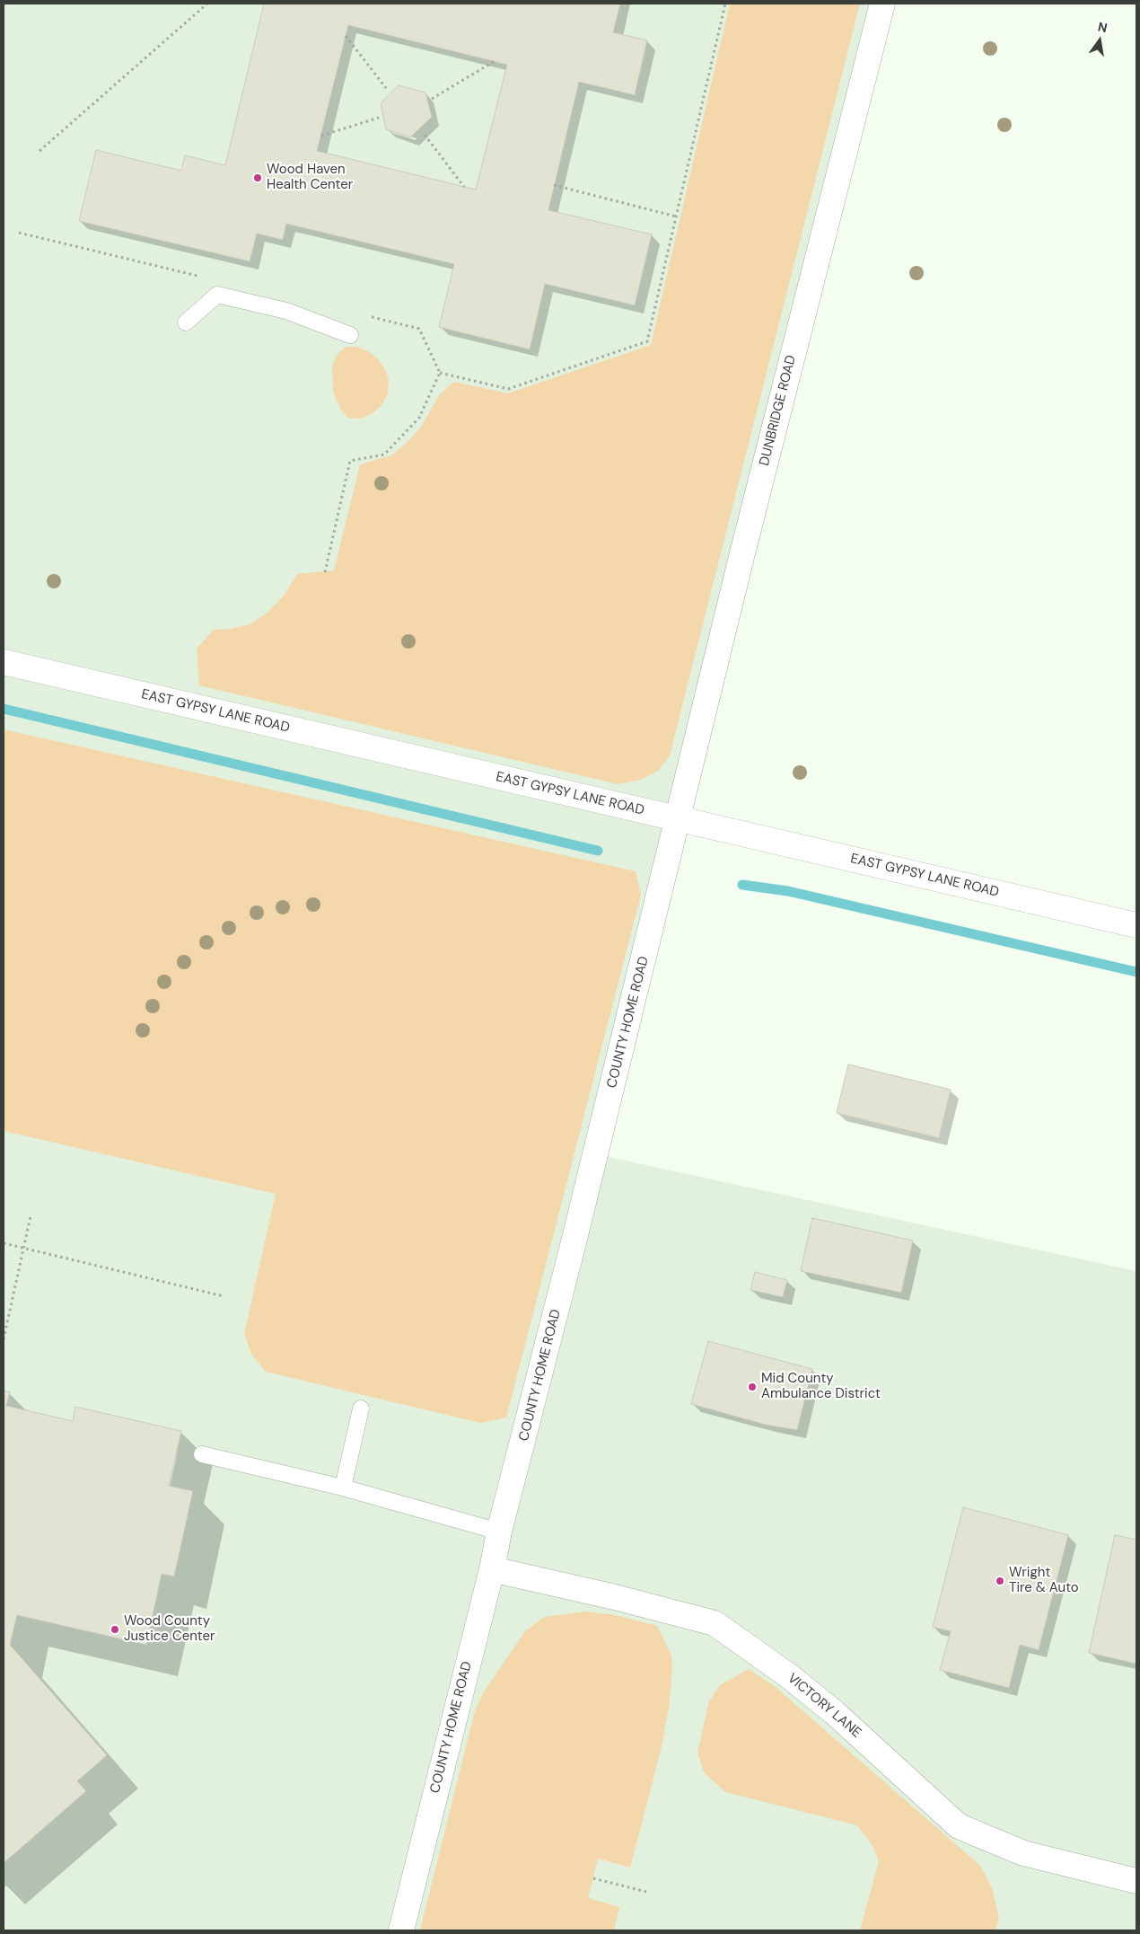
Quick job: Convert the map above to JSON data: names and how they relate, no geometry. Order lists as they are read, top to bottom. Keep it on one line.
{"streets":{"street":["DUNBRIDGE ROAD","EAST GYPSY LANE ROAD","COUNTY HOME ROAD","VICTORY LANE"]},"crossings":[["DUNBRIDGE ROAD","EAST GYPSY LANE ROAD"],["DUNBRIDGE ROAD","COUNTY HOME ROAD"],["EAST GYPSY LANE ROAD","COUNTY HOME ROAD"],["COUNTY HOME ROAD","VICTORY LANE"]],"places":["Wood Haven Health Center","Mid County Ambulance District","Wright Tire & Auto","Wood County Justice Center"],"north":"top"}
